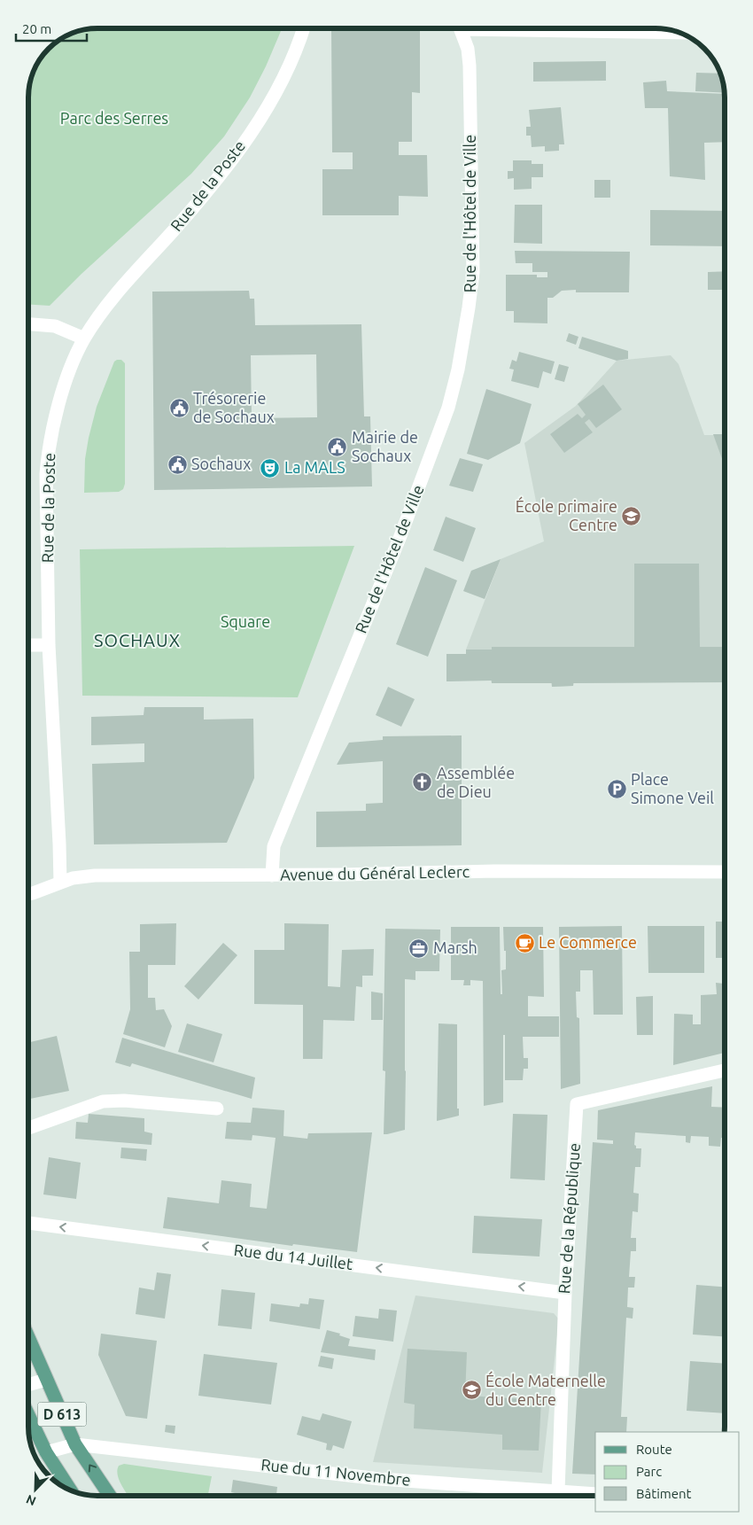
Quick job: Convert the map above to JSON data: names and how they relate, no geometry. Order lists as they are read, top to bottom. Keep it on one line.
{"streets":{"main road":["D 613"],"street":["Rue de la Poste","Rue de l'Hôtel de Ville","Avenue du Général Leclerc","Rue de la République","Rue du 14 Juillet","Rue du 11 Novembre"]},"crossings":[["Rue de la Poste","Avenue du Général Leclerc"],["Rue de l'Hôtel de Ville","Avenue du Général Leclerc"],["Rue de la République","Rue du 14 Juillet"],["Rue de la République","Rue du 11 Novembre"],["D 613","Rue du 11 Novembre"]],"one_way":["Rue du 14 Juillet"],"districts":["SOCHAUX"],"parks":["Parc des Serres","Square"],"places":{"public building":["Trésorerie de Sochaux","Mairie de Sochaux","Sochaux"],"theatre":["La MALS"],"school or university":["École primaire Centre","École Maternelle du Centre"],"church":["Assemblée de Dieu"],"parking":["Place Simone Veil"],"cafe":["Le Commerce"],"office":["Marsh"]},"legend":["Route","Parc","Bâtiment"],"scale_bar":"20 m","north":"bottom left"}
